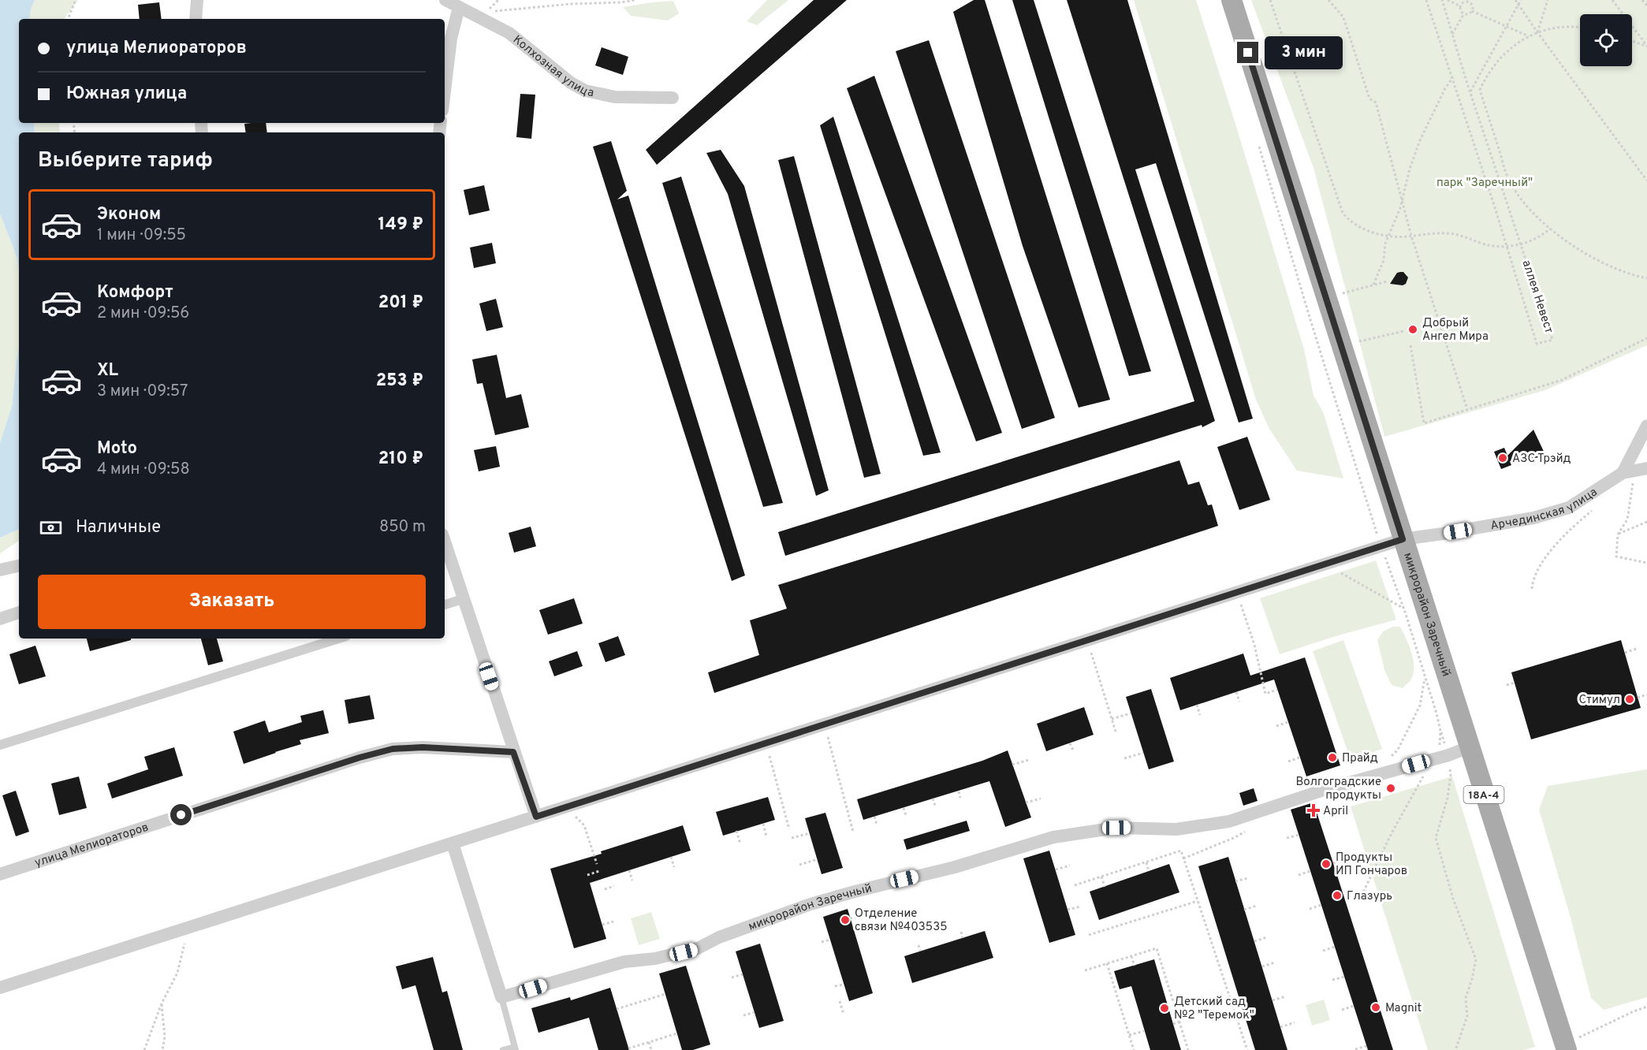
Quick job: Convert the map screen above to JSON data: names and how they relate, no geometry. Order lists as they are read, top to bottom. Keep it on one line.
{"streets":{"main road":["микрорайон Заречный","18А-4"],"street":["Колхозная улица","Арчединская улица","улица Мелиораторов"],"path":["аллея Невест"]},"crossings":[["Арчединская улица","микрорайон Заречный"],["Арчединская улица","18А-4"],["микрорайон Заречный","18А-4"]],"parks":["парк \"Заречный\""],"places":{"other":["Добрый Ангел Мира","АЗС Трэйд","Стимул","Прайд","Волгоградские продукты","Продукты ИП Гончаров","Глазурь","Отделение связи №403535","Magnit","Детский сад №2 \"Теремок\""],"health":["April"]},"page":{"banner":["улица Мелиораторов","Южная улица"],"bubble":"3 мин","heading":"Выберите тариф","list":[{"name":"Эконом","note":"1 мин · 09:55","value":"149 ₽"},{"name":"Комфорт","note":"2 мин · 09:56","value":"201 ₽"},{"name":"XL","note":"3 мин · 09:57","value":"253 ₽"},{"name":"Moto","note":"4 мин · 09:58","value":"210 ₽"}],"pay":["Наличные","850 m"],"buttons":"Заказать"}}
